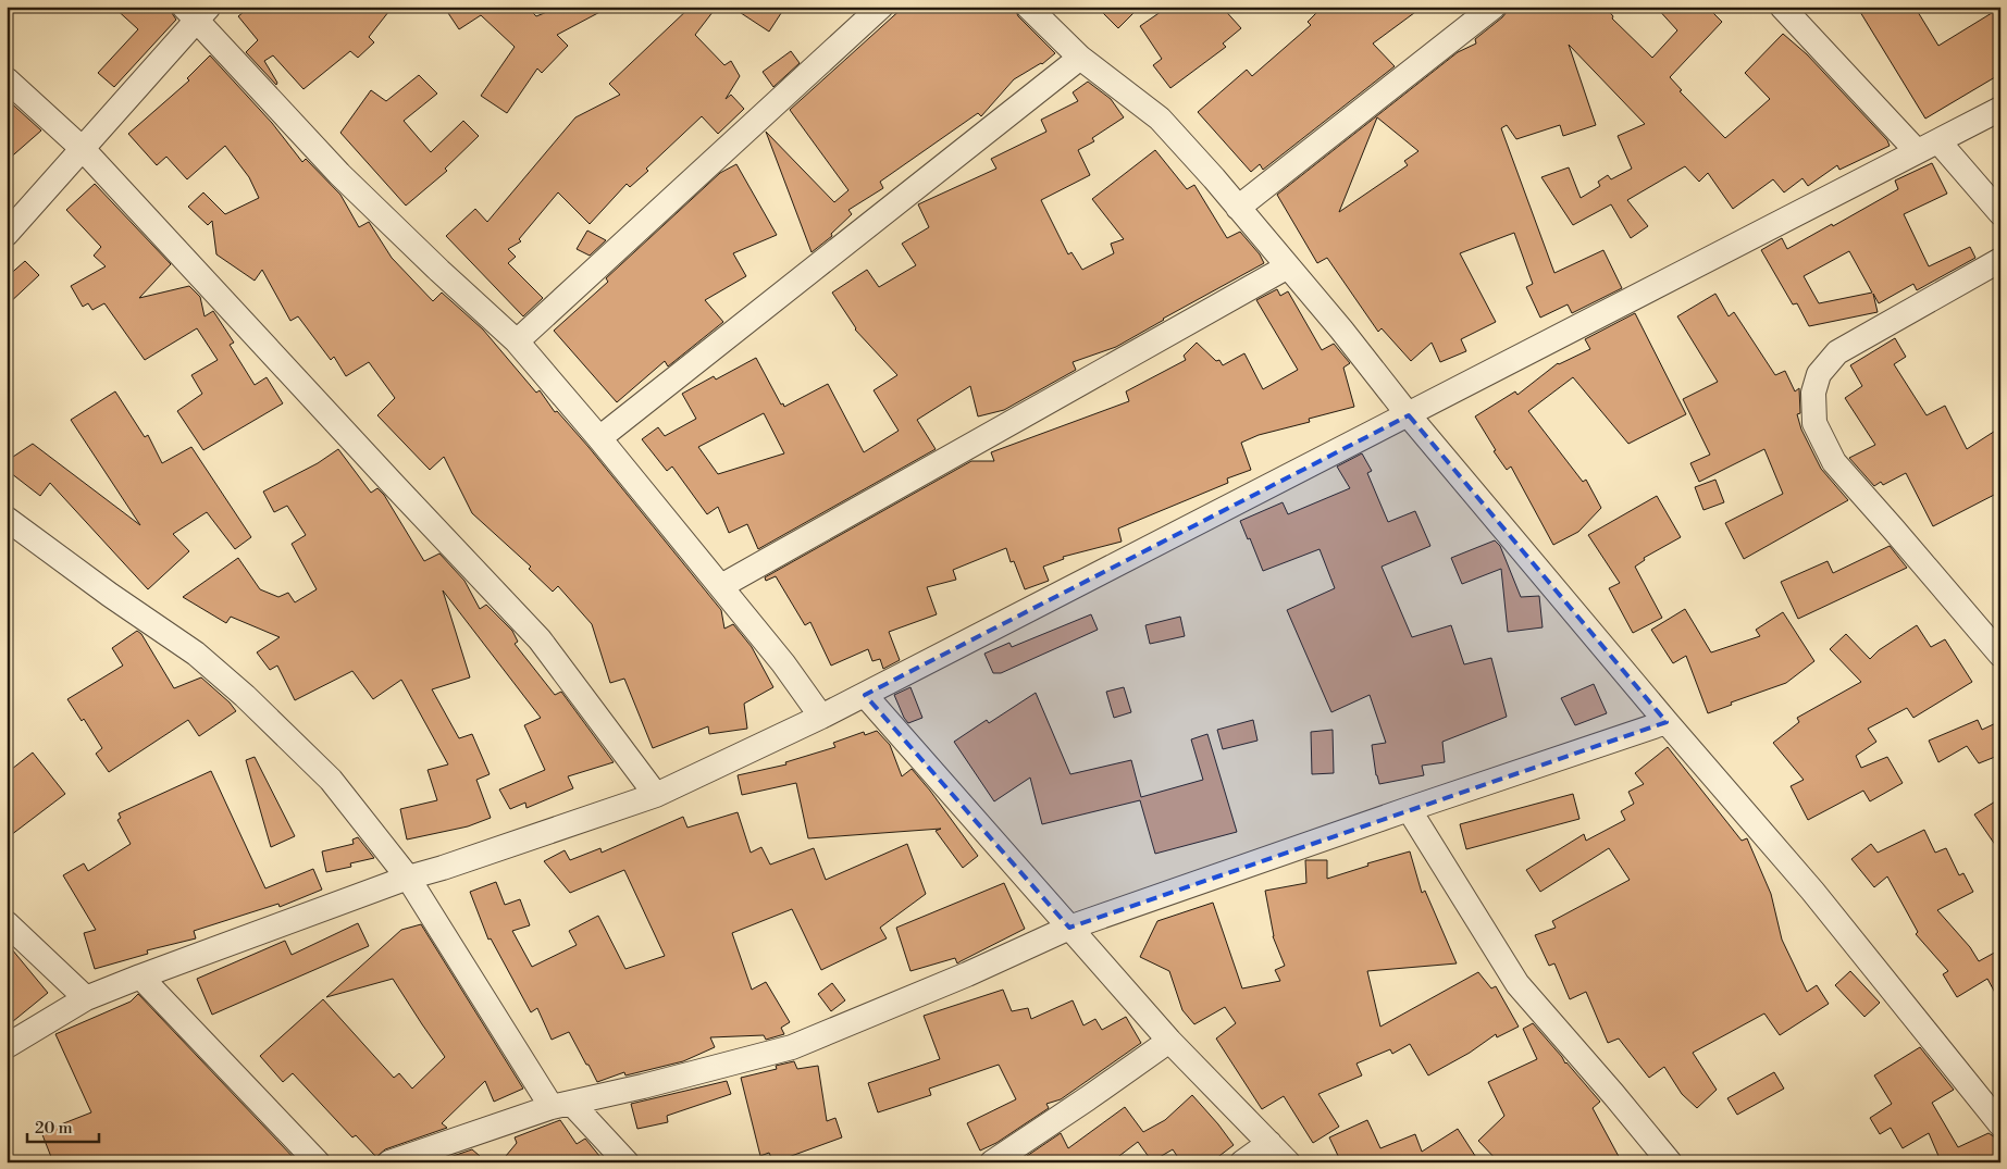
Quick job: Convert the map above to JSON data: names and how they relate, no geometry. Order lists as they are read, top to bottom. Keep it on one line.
{"scale_bar":"20 m"}
